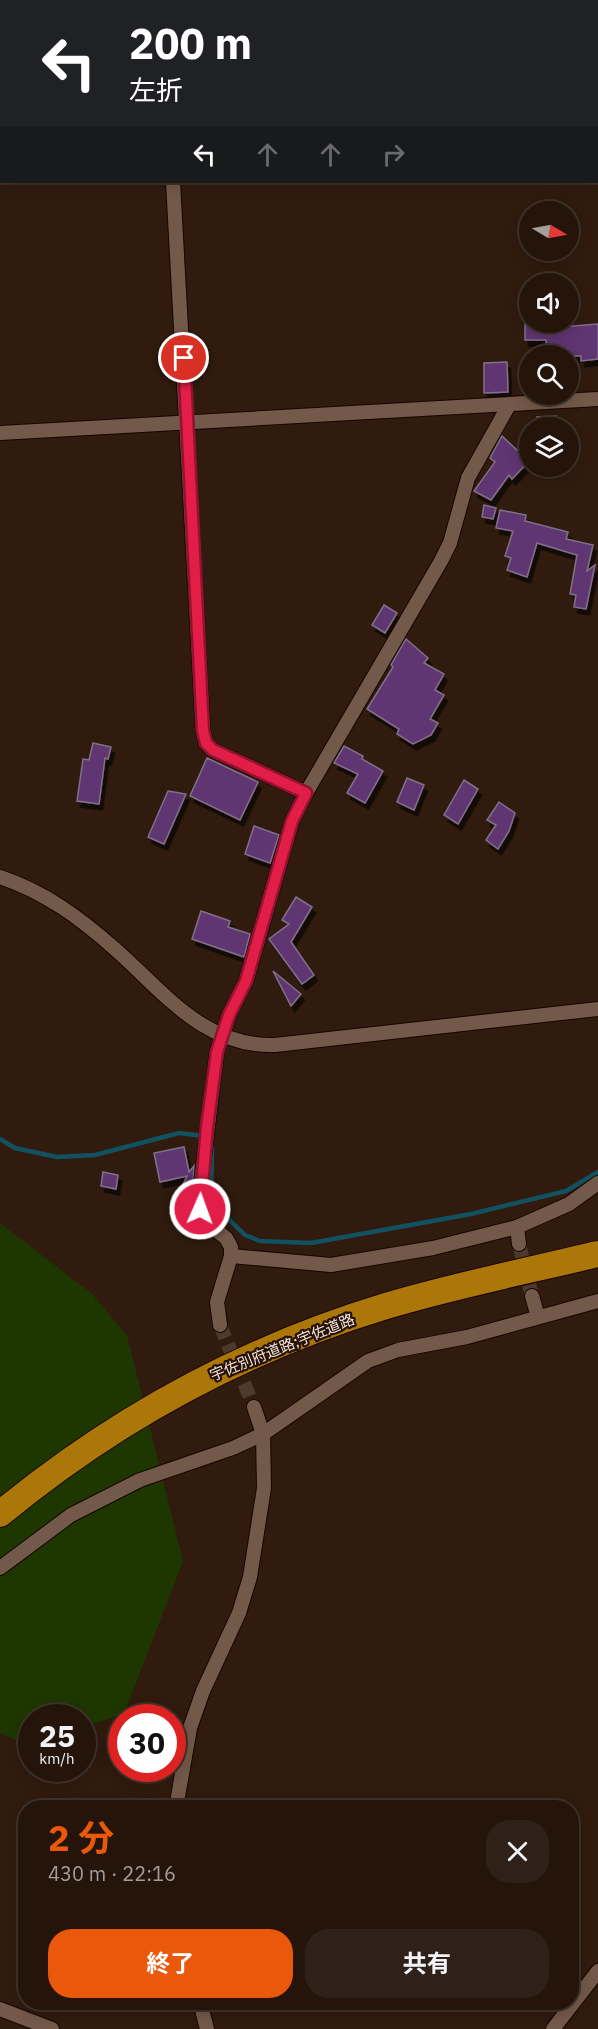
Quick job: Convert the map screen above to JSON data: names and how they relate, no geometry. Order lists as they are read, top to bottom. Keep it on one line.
{"streets":{"highway":["宇佐別府道路;宇佐道路"]},"north":"right","page":{"turn":["200 m","左折"],"speed":"25 km/h","limit":"30","heading":["2 分","430 m · 22:16"],"buttons":["終了","共有"]}}
